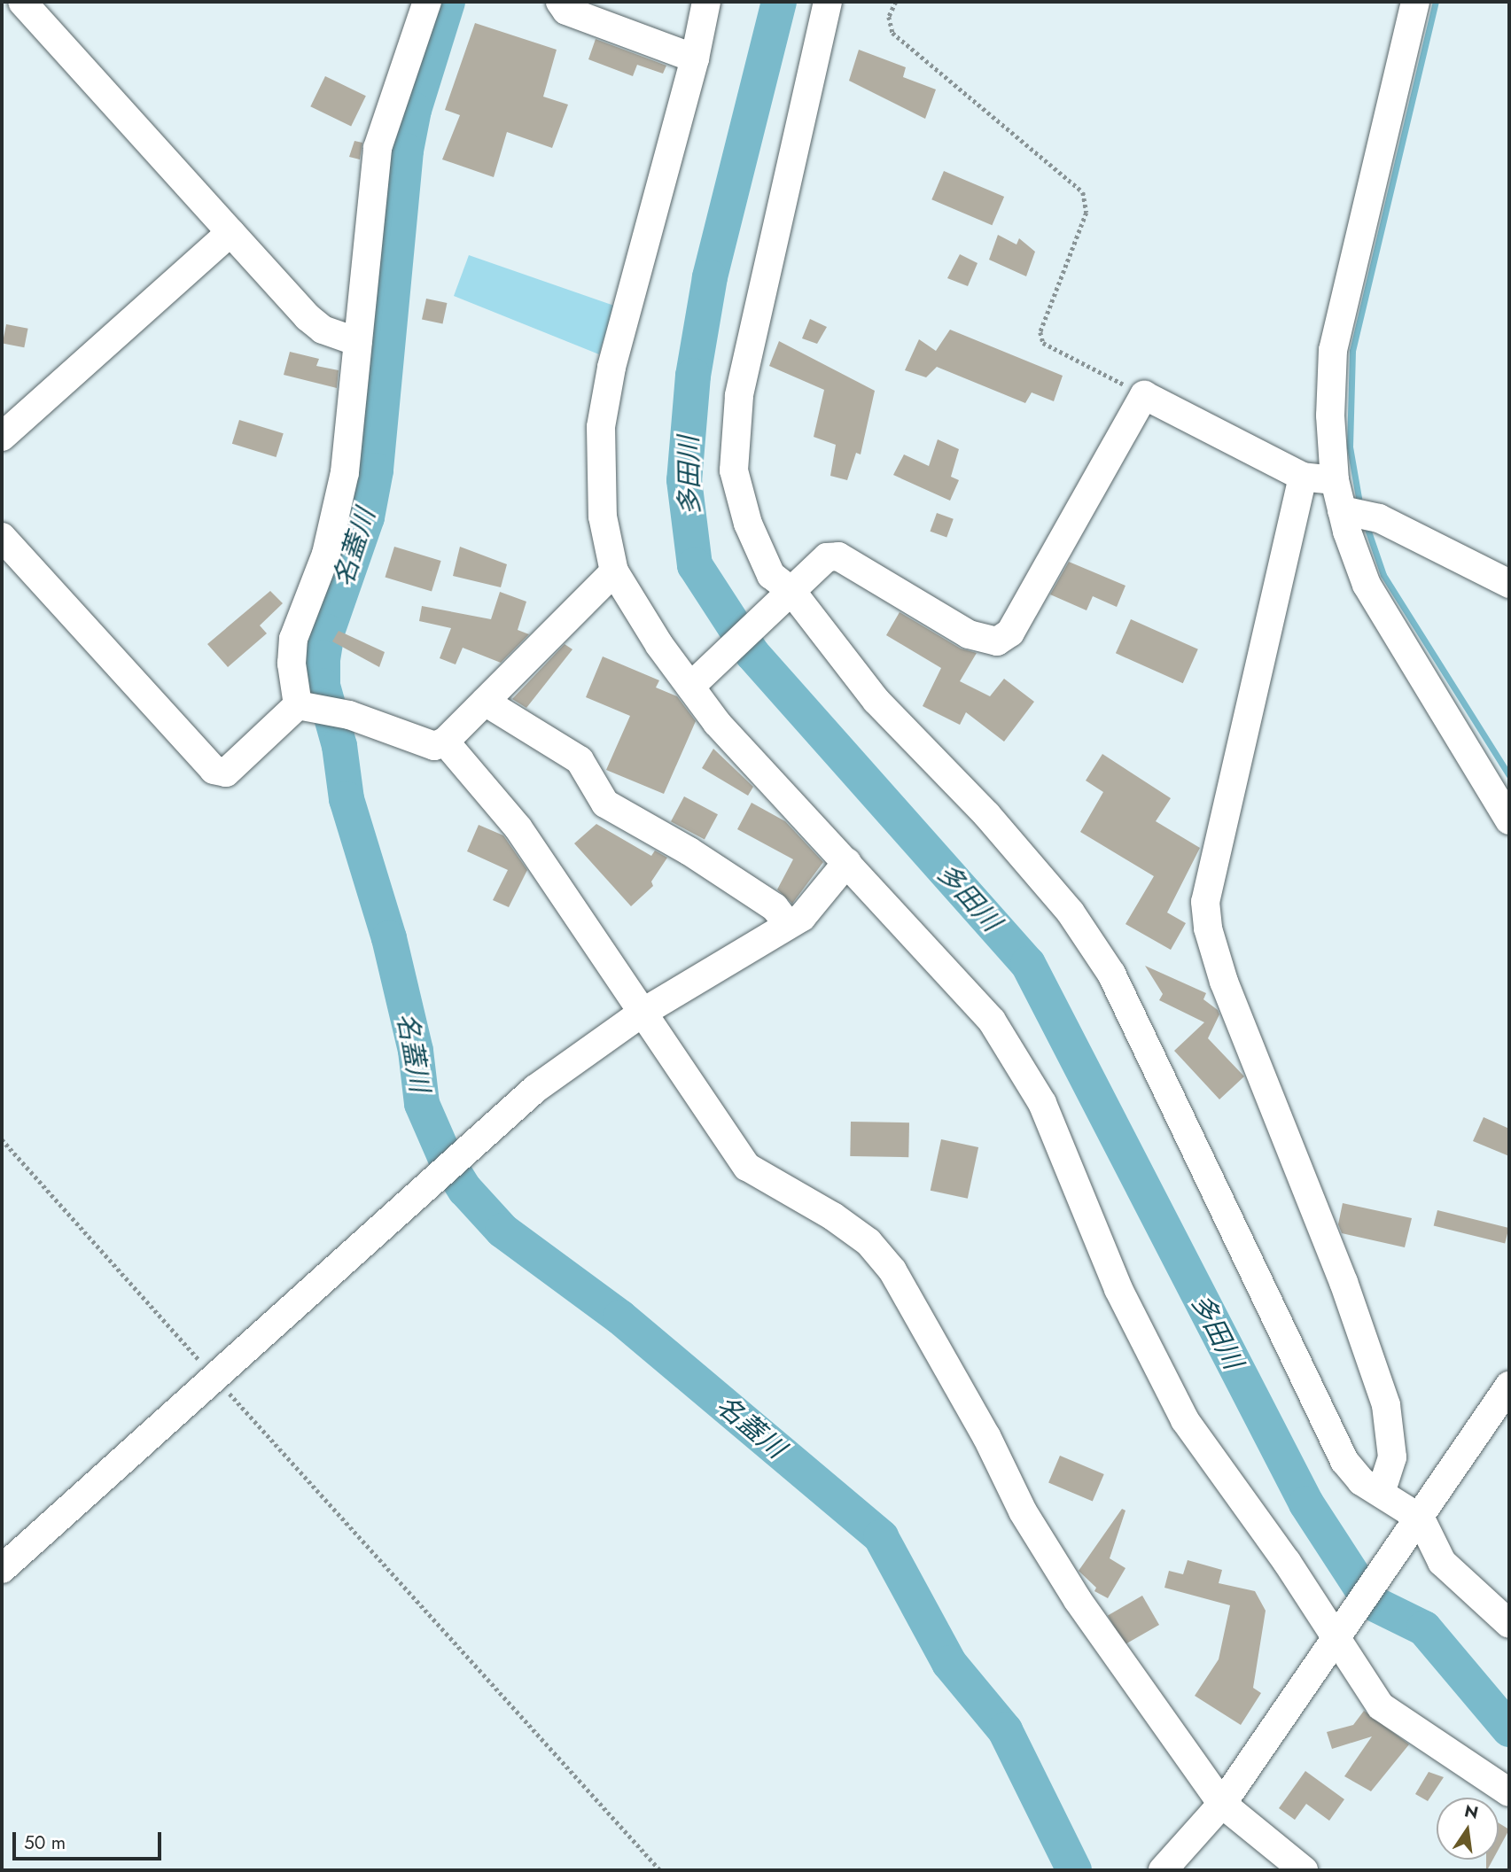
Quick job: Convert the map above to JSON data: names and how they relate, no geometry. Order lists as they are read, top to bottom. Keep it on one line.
{"water":["多田川","名蓋川"],"scale_bar":"50 m","north":"top"}
